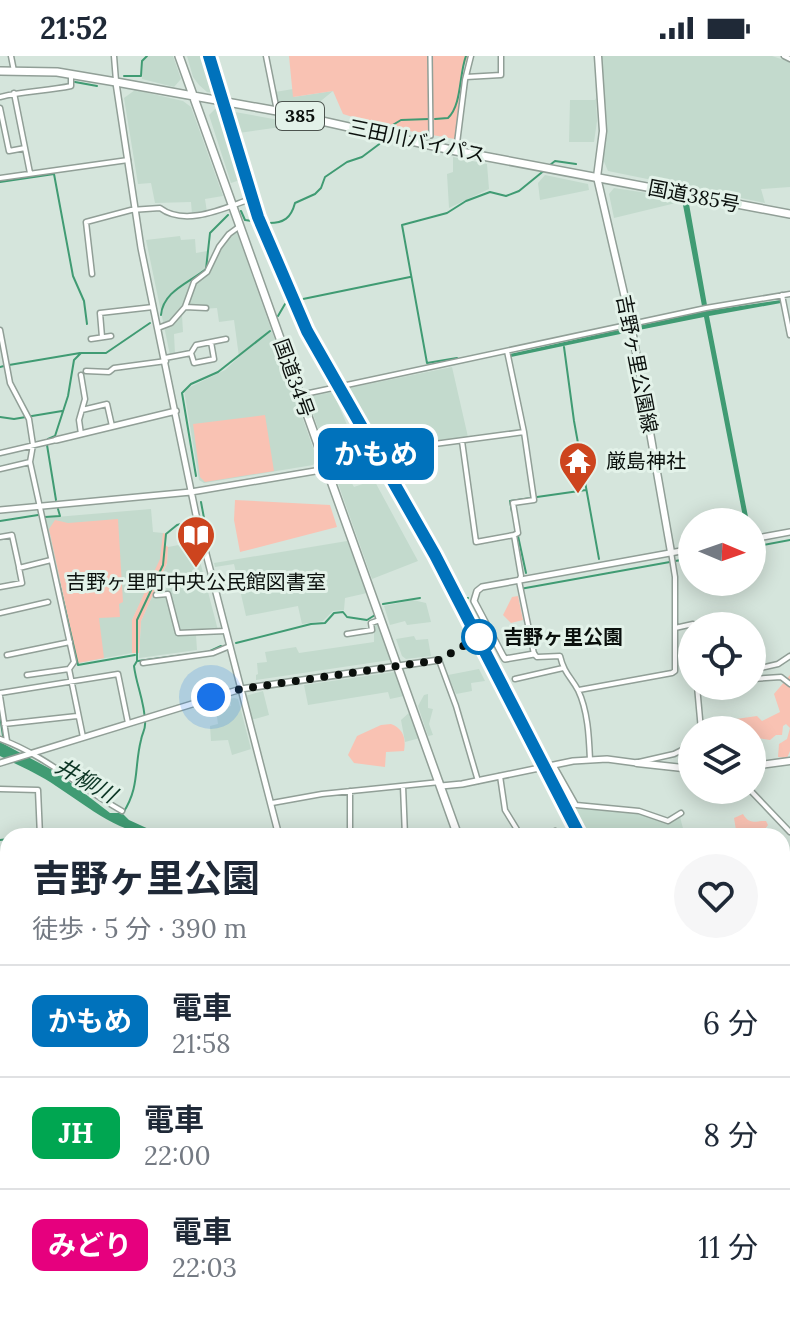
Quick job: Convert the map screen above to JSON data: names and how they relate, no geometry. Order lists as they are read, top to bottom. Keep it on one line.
{"streets":{"highway":["385","三田川バイパス","国道385号","国道34号"],"main road":["吉野ヶ里公園線"]},"crossings":[["三田川バイパス","国道385号"],["三田川バイパス","吉野ヶ里公園線"],["三田川バイパス","国道34号"],["国道385号","吉野ヶ里公園線"]],"water":["井柳川"],"places":{"temple":["厳島神社"],"library":["吉野ヶ里町中央公民館図書室"],"other":["吉野ヶ里公園"]},"north":"right","page":{"status":"21:52","on_map":"かもめ","heading":["吉野ヶ里公園","徒歩 · 5 分 · 390 m"],"list":[{"mark":"かもめ","name":"電車","note":"21:58","value":"6 分"},{"mark":"JH","name":"電車","note":"22:00","value":"8 分"},{"mark":"みどり","name":"電車","note":"22:03","value":"11 分"}]}}
